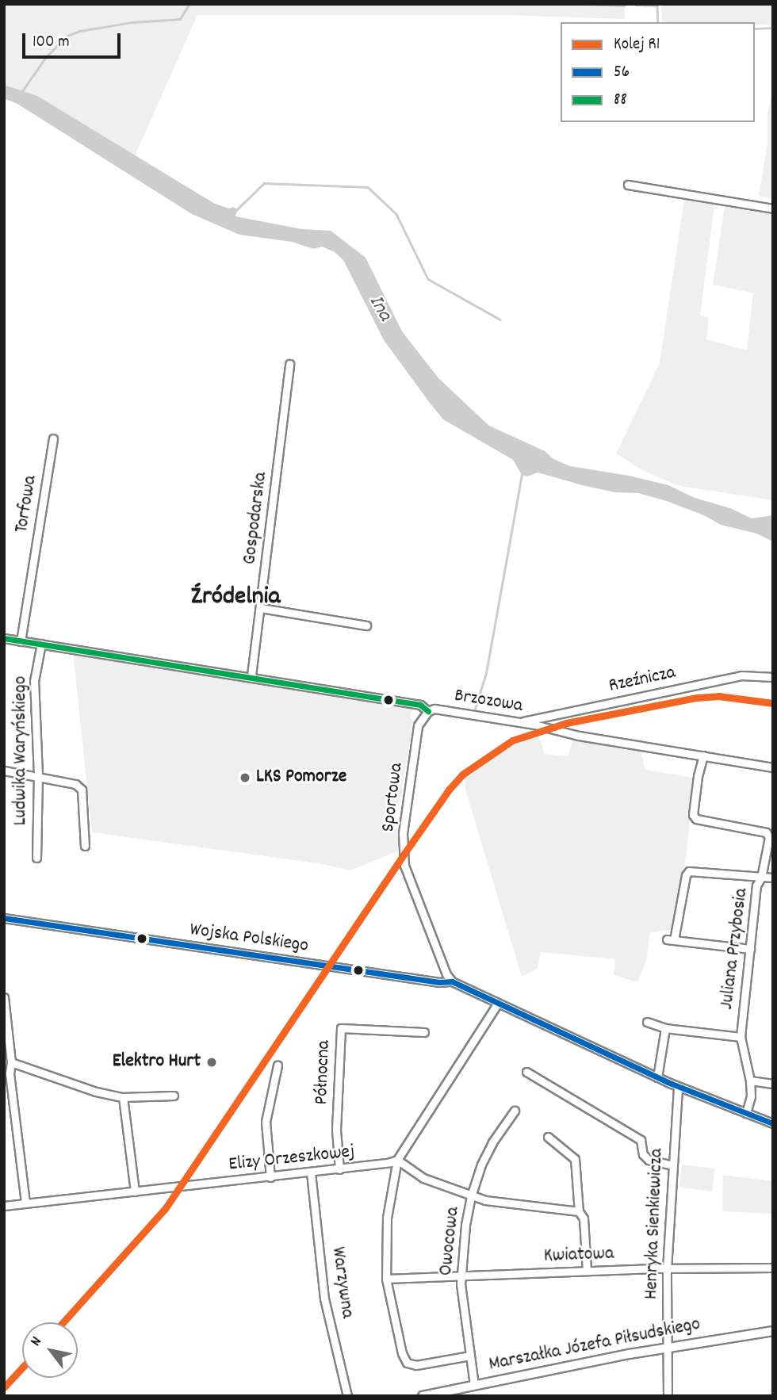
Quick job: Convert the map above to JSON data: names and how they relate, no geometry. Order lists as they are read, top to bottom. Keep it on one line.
{"streets":{"street":["Torfowa","Gospodarska","Rzeźnicza","Brzozowa","Ludwika Waryńskiego","Sportowa","Wojska Polskiego","Juliana Przybosia","Północna","Elizy Orzeszkowej","Henryka Sienkiewicza","Owocowa","Kwiatowa","Warzywna","Marszałka Józefa Piłsudskiego"]},"crossings":[["Torfowa","Brzozowa"],["Gospodarska","Brzozowa"],["Rzeźnicza","Brzozowa"],["Brzozowa","Ludwika Waryńskiego"],["Brzozowa","Sportowa"],["Brzozowa","Juliana Przybosia"],["Sportowa","Wojska Polskiego"],["Wojska Polskiego","Juliana Przybosia"],["Wojska Polskiego","Henryka Sienkiewicza"],["Północna","Elizy Orzeszkowej"],["Elizy Orzeszkowej","Warzywna"],["Henryka Sienkiewicza","Kwiatowa"],["Henryka Sienkiewicza","Marszałka Józefa Piłsudskiego"],["Owocowa","Kwiatowa"],["Owocowa","Marszałka Józefa Piłsudskiego"]],"districts":["Źródelnia"],"water":["Ina"],"places":["LKS Pomorze","Elektro Hurt"],"lines":["transit line 88","rail line R1","transit line 56"],"legend":["Kolej R1","56","88"],"scale_bar":"100 m","north":"top left"}
